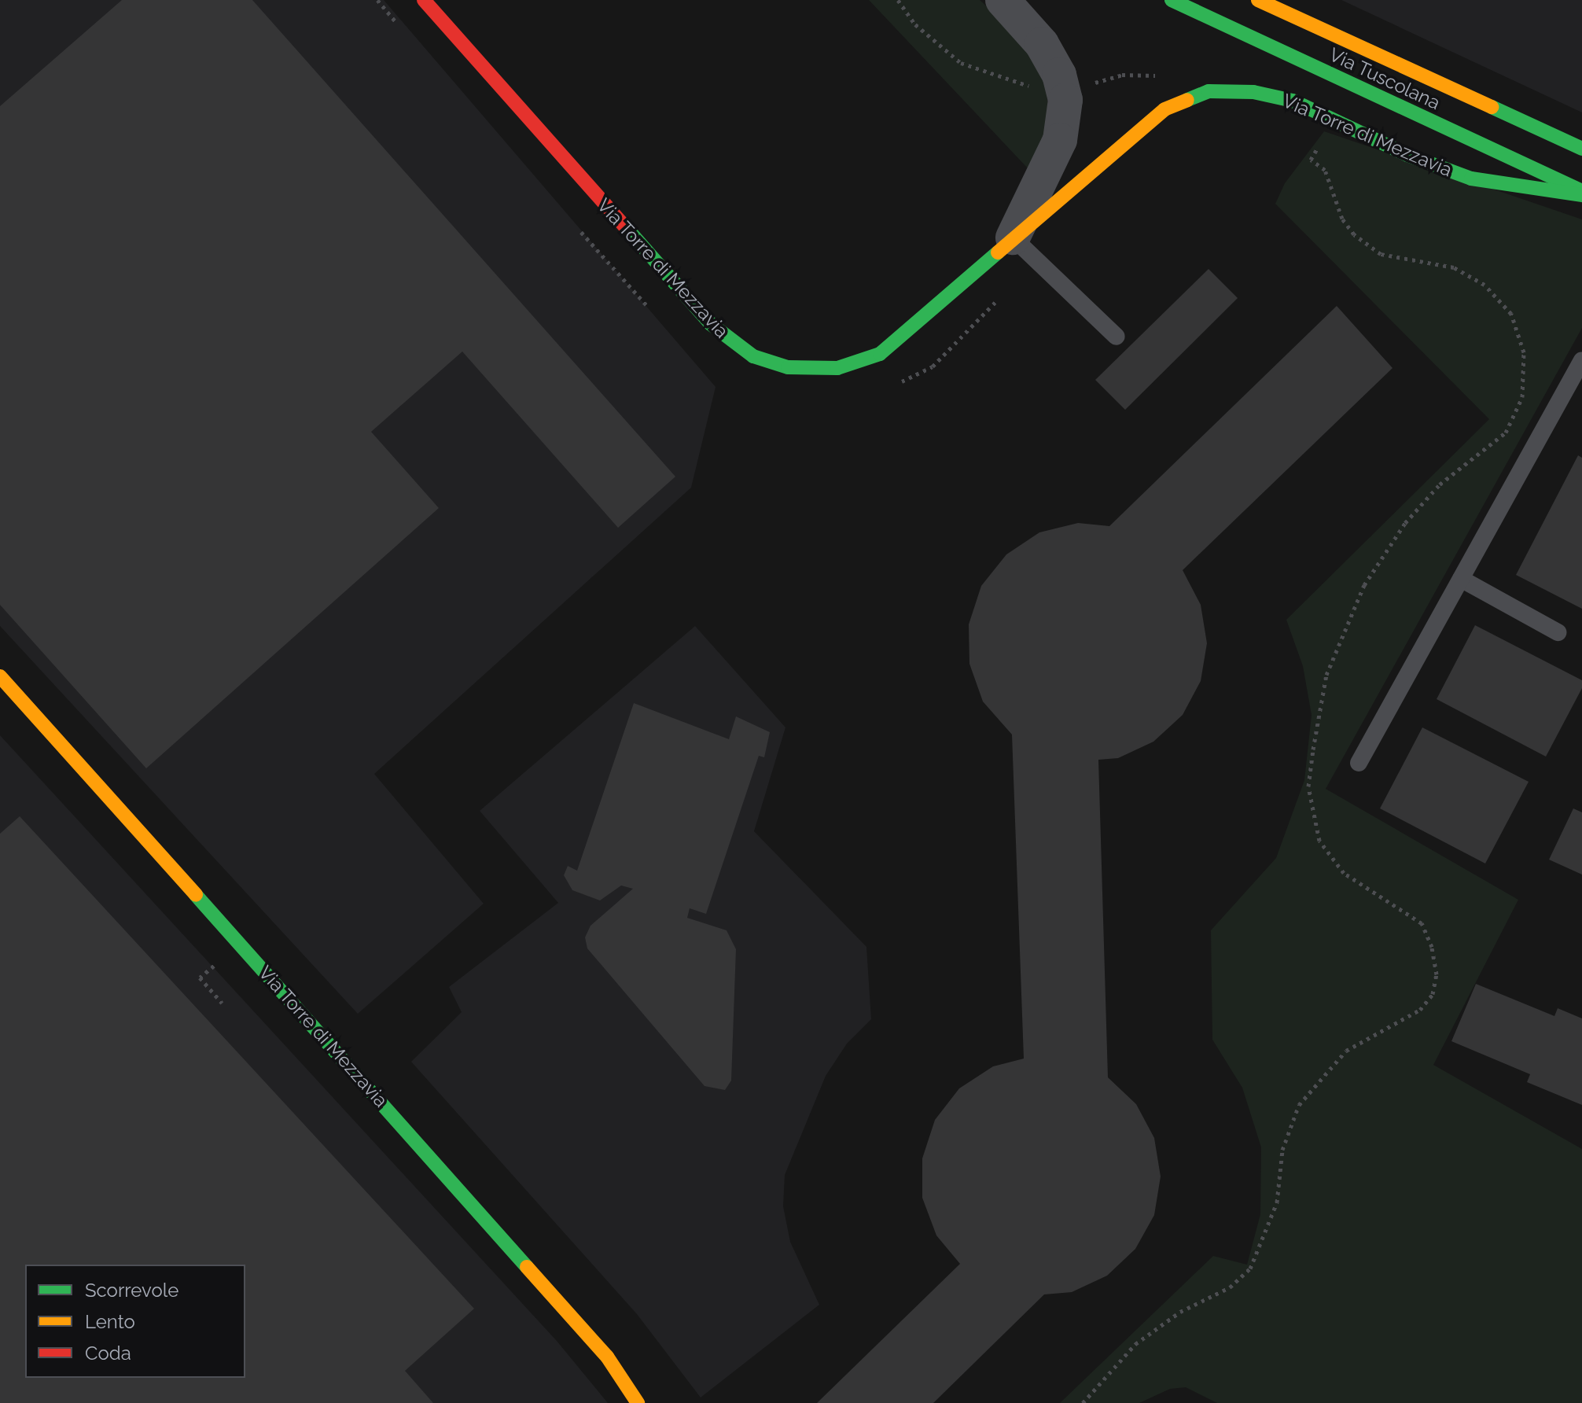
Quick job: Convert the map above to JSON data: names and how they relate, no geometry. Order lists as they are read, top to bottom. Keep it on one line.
{"streets":{"street":["Via Tuscolana","Via Torre di Mezzavia"]},"crossings":[["Via Tuscolana","Via Torre di Mezzavia"]],"legend":["Scorrevole","Lento","Coda"]}
